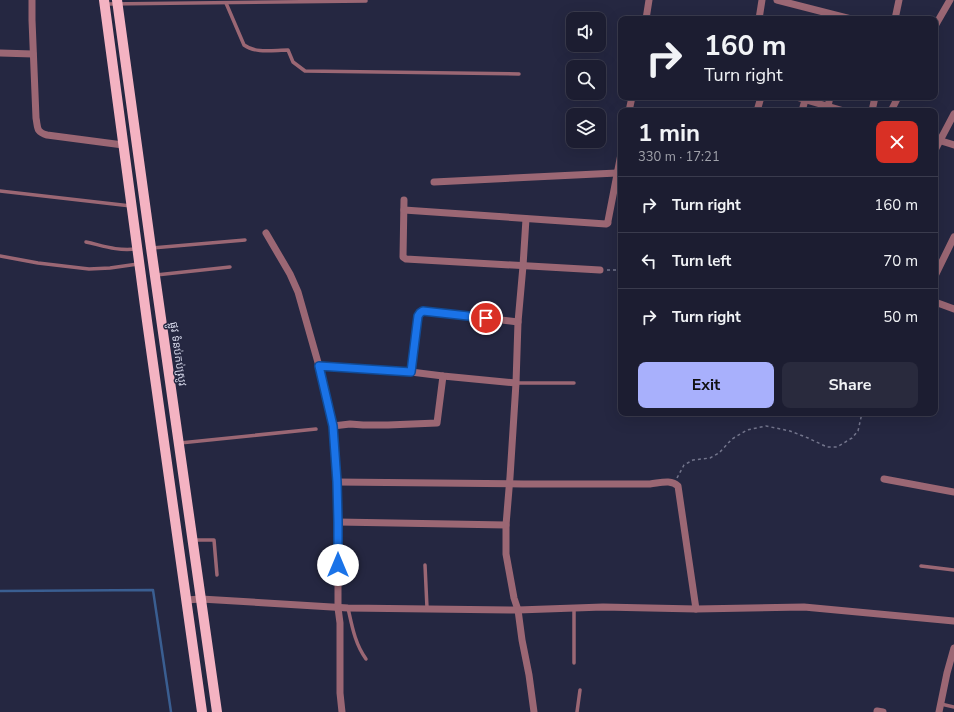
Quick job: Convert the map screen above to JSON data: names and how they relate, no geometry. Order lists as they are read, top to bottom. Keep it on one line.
{"streets":{"main road":["ផ្លូវ ទំនប់កប់ស្រូវ"]},"page":{"turn":["160 m","Turn right"],"heading":["1 min","330 m · 17:21"],"list":[{"name":"Turn right","value":"160 m"},{"name":"Turn left","value":"70 m"},{"name":"Turn right","value":"50 m"}],"buttons":["Exit","Share"]}}
